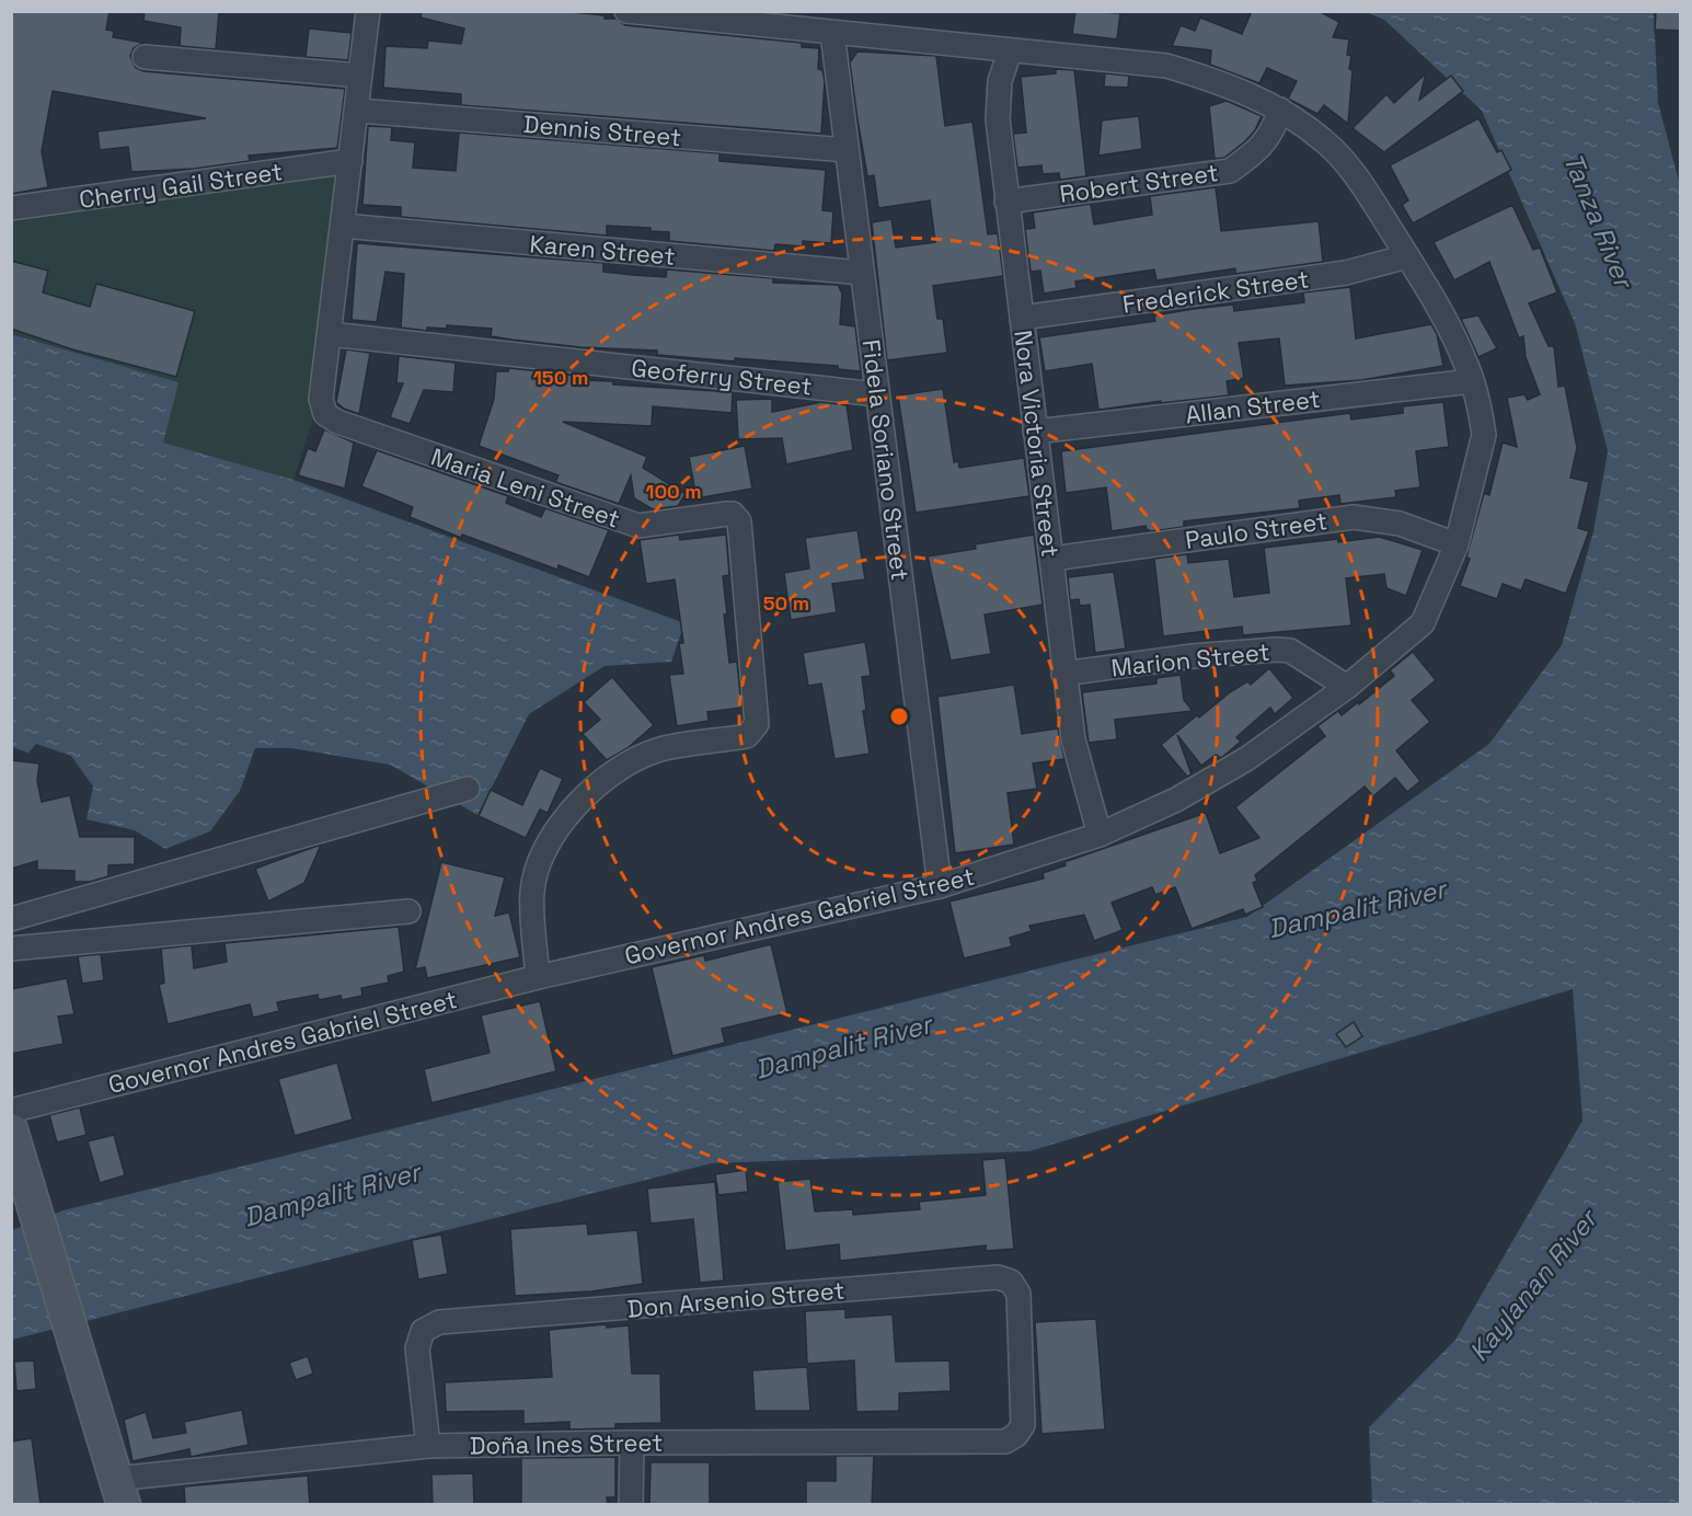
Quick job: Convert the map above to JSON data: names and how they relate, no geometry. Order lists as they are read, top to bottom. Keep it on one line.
{"streets":{"street":["Dennis Street","Robert Street","Cherry Gail Street","Karen Street","Frederick Street","Geoferry Street","Allan Street","Nora Victoria Street","Fidela Soriano Street","Maria Leni Street","Paulo Street","Marion Street","Governor Andres Gabriel Street","Don Arsenio Street","Doña Ines Street"]},"crossings":[["Dennis Street","Fidela Soriano Street"],["Dennis Street","Maria Leni Street"],["Robert Street","Nora Victoria Street"],["Robert Street","Governor Andres Gabriel Street"],["Cherry Gail Street","Maria Leni Street"],["Karen Street","Fidela Soriano Street"],["Karen Street","Maria Leni Street"],["Frederick Street","Nora Victoria Street"],["Frederick Street","Governor Andres Gabriel Street"],["Geoferry Street","Fidela Soriano Street"],["Geoferry Street","Maria Leni Street"],["Allan Street","Nora Victoria Street"],["Allan Street","Governor Andres Gabriel Street"],["Nora Victoria Street","Paulo Street"],["Nora Victoria Street","Marion Street"],["Nora Victoria Street","Governor Andres Gabriel Street"],["Fidela Soriano Street","Governor Andres Gabriel Street"],["Maria Leni Street","Governor Andres Gabriel Street"],["Paulo Street","Governor Andres Gabriel Street"],["Marion Street","Governor Andres Gabriel Street"],["Don Arsenio Street","Doña Ines Street"]],"water":["Tanza River","Dampalit River","Kaylanan River"],"rings":["150 m","100 m","50 m"]}
